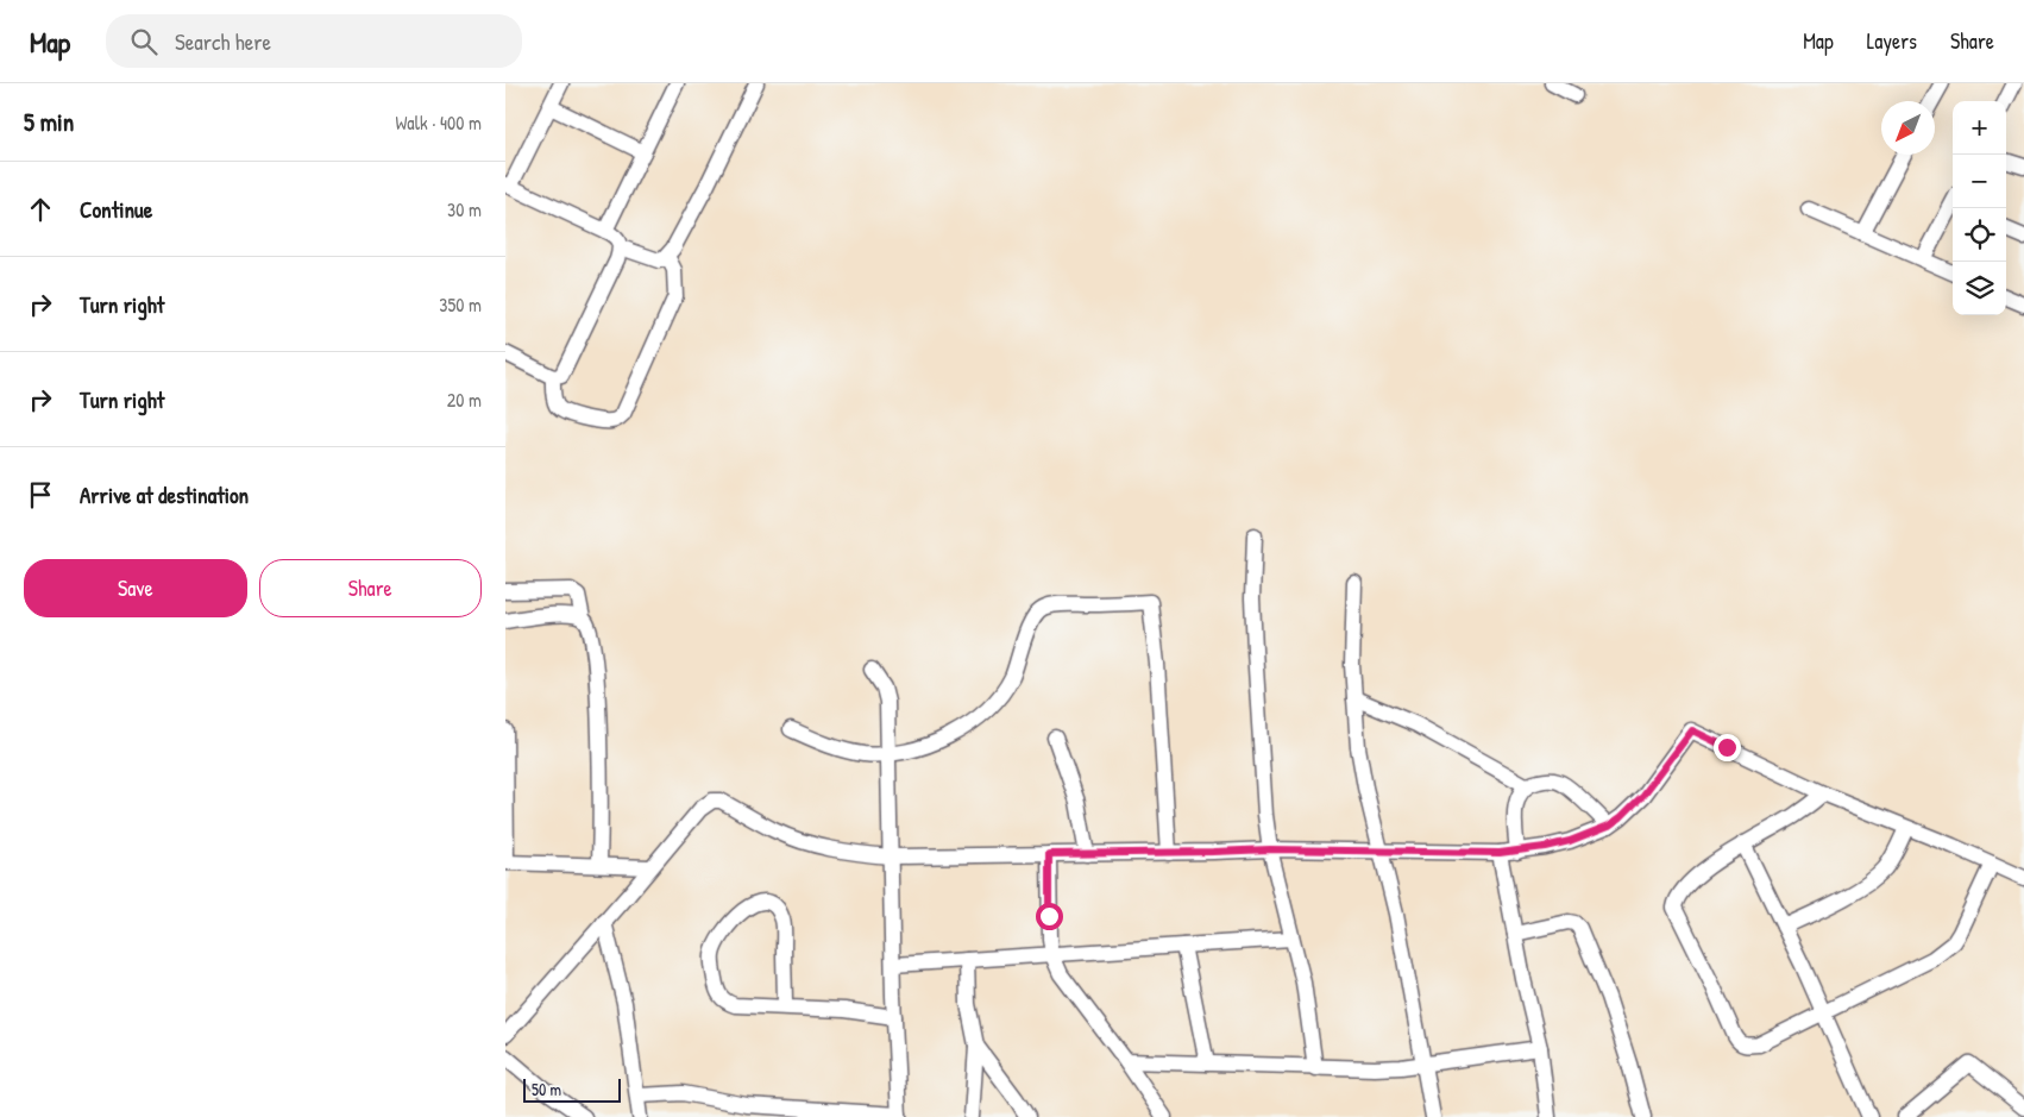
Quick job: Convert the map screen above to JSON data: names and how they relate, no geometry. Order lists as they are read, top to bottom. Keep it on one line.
{"scale_bar":"50 m","north":"bottom left","page":{"header":"Map","search":"Search here","nav":["Map","Layers","Share"],"heading":["5 min","Walk · 400 m"],"map_buttons":["+","−"],"list":[["Continue","30 m"],["Turn right","350 m"],["Turn right","20 m"],"Arrive at destination"],"buttons":["Save","Share"],"scale":"50 m"}}
